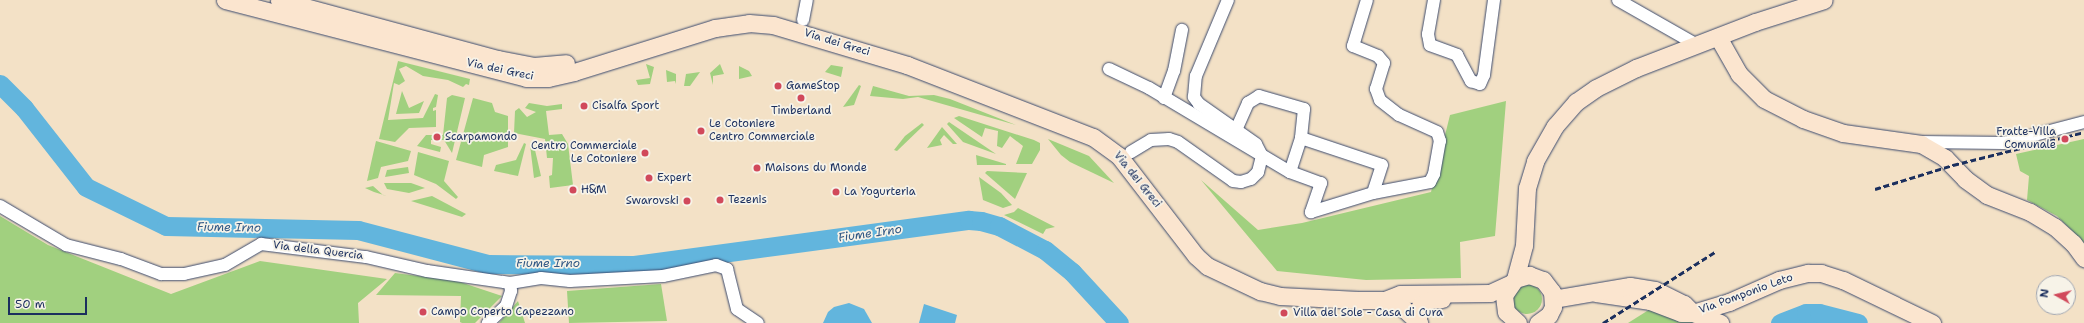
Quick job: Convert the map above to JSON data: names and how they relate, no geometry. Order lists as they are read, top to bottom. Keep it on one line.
{"streets":{"main road":["Via dei Greci","Via Pomponio Leto"],"street":["Via della Quercia"]},"water":["Fiume Irno"],"places":["GameStop","Timberland","Cisalfa Sport","Le Cotoniere Centro Commerciale","Scarpamondo","Fratte-Villa Comunale","Centro Commerciale Le Cotoniere","Maisons du Monde","Expert","H&M","La Yogurteria","Tezenis","Swarovski","Campo Coperto Capezzano","Villa del Sole - Casa di Cura"],"scale_bar":"50 m","north":"left"}
